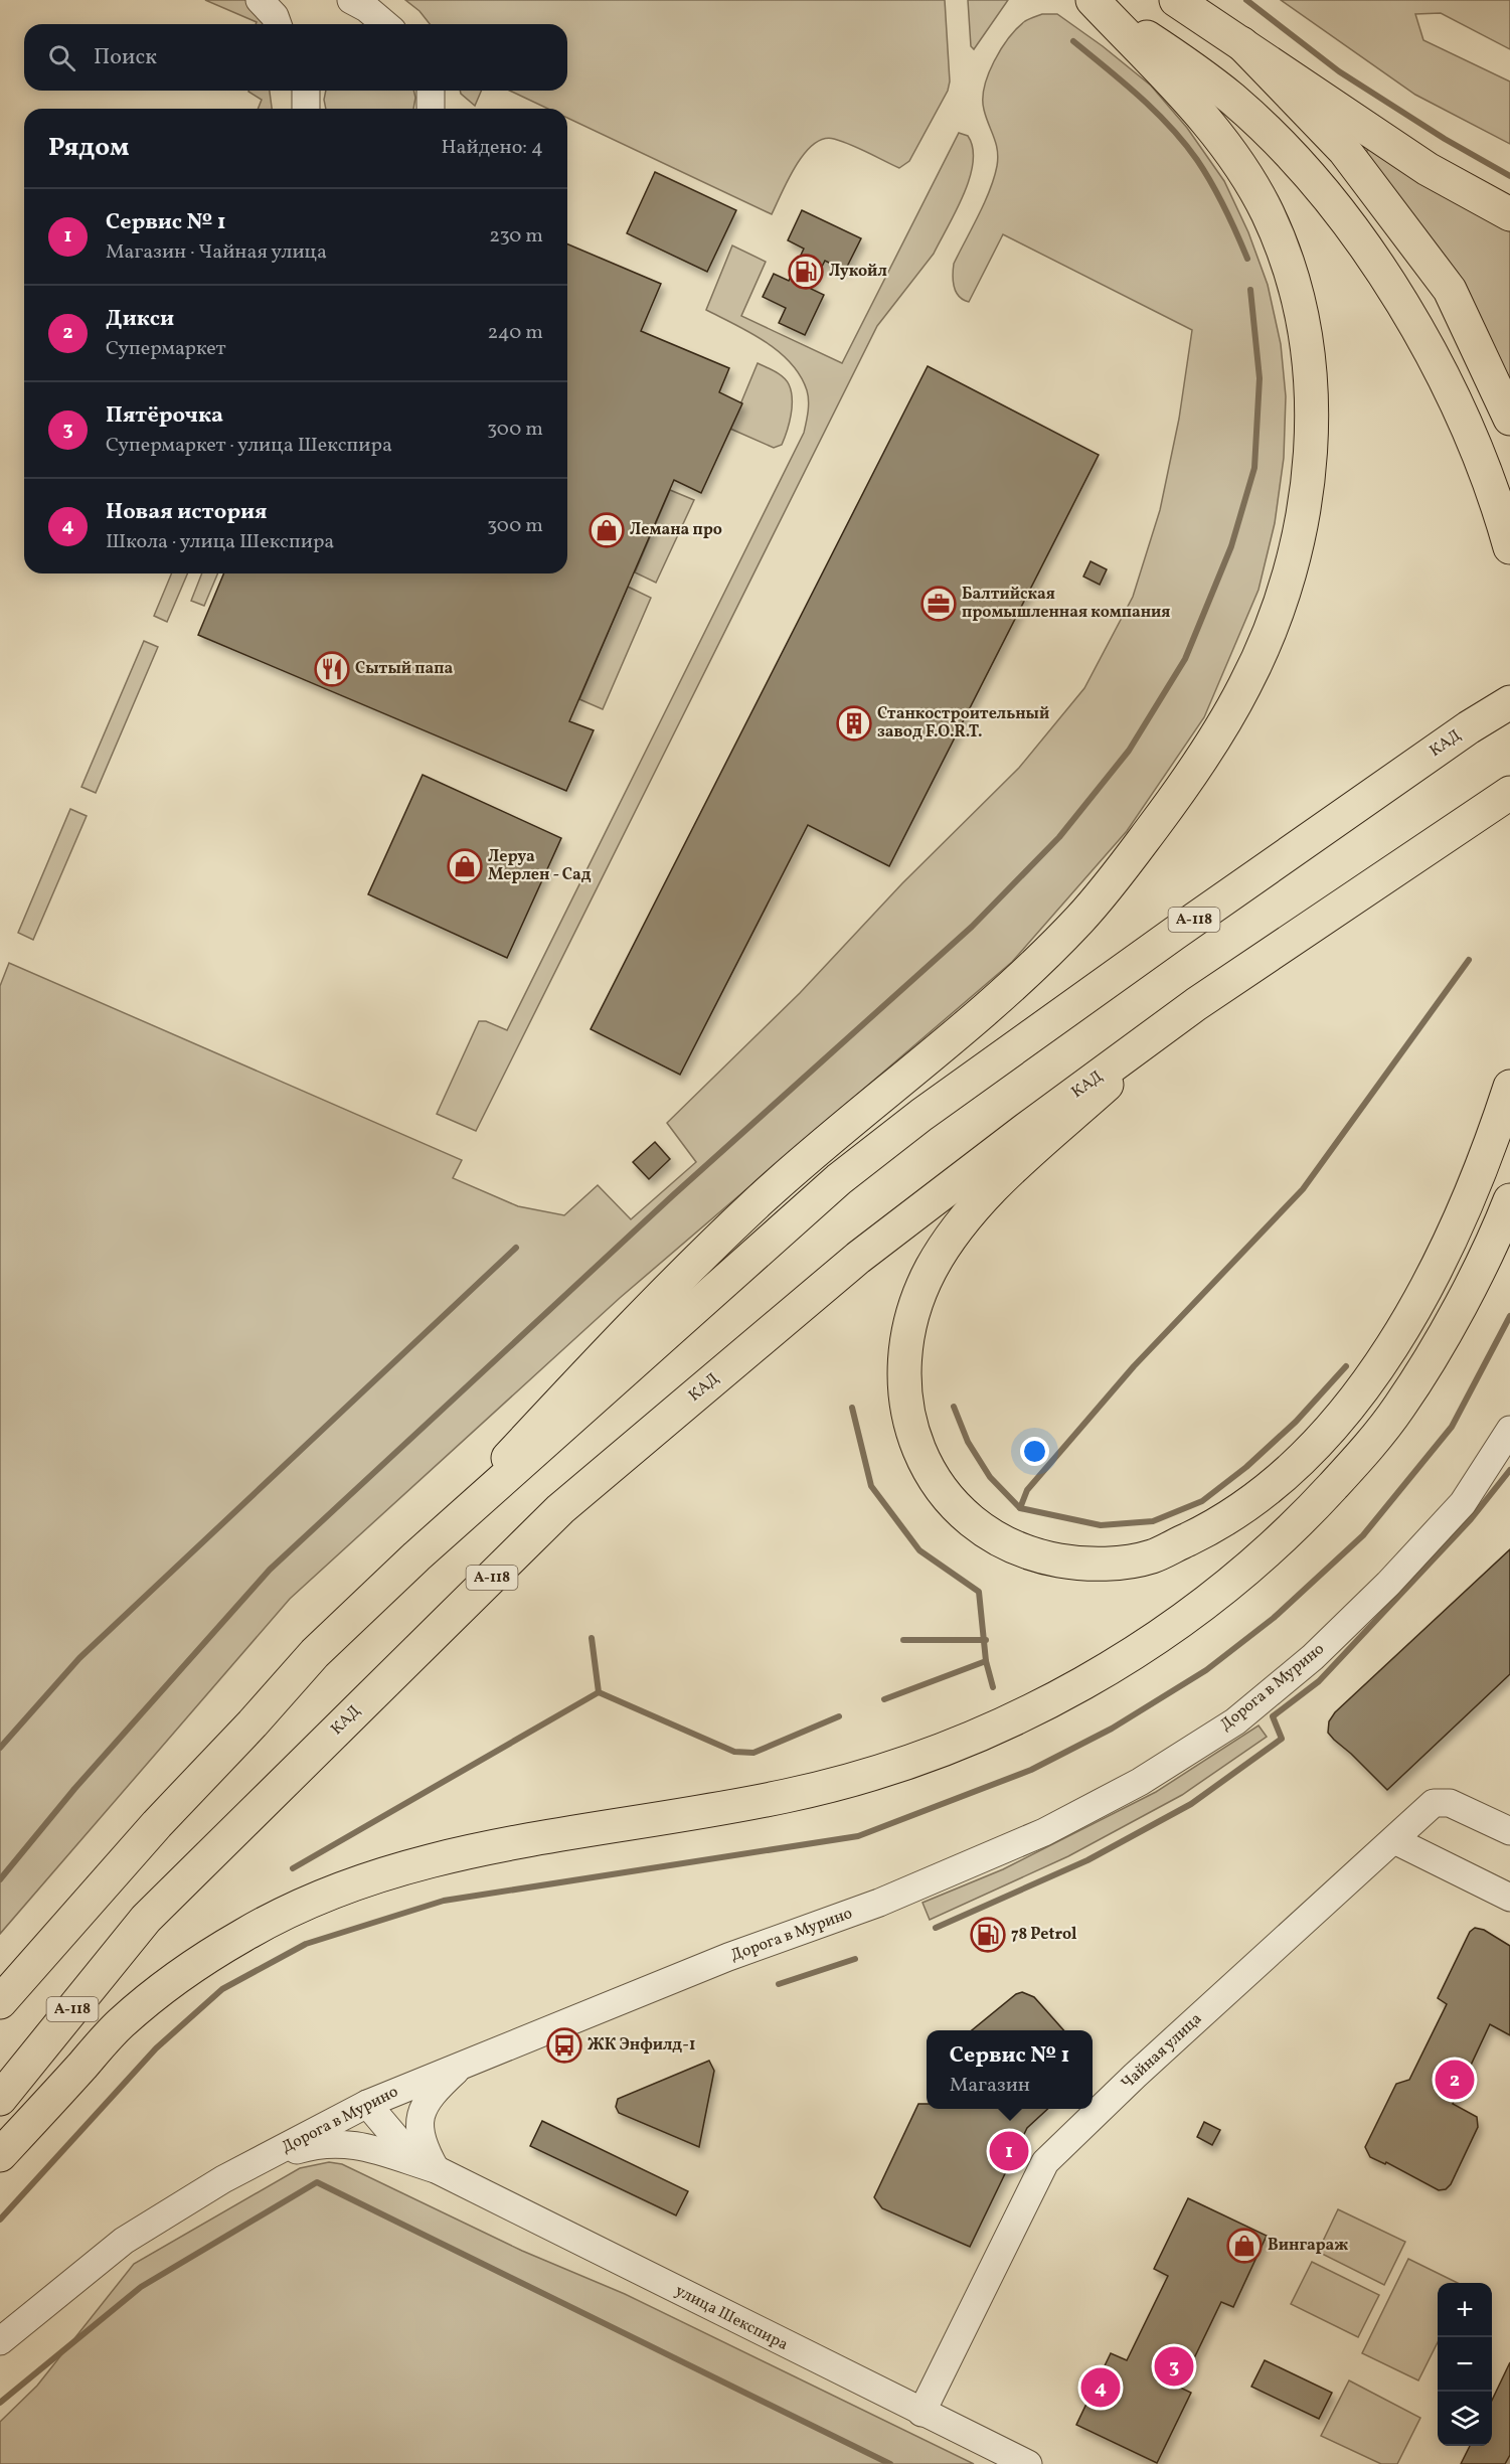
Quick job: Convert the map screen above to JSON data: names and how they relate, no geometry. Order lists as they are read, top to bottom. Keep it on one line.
{"streets":{"main road":["КАД","А-118"],"street":["Дорога в Мурино","Чайная улица","улица Шекспира"]},"crossings":[["Чайная улица","улица Шекспира"]],"places":{"fuel station":["Лукойл","78 Petrol"],"shop":["Лемана про","Леруа Мерлен - Сад","Вингараж"],"office":["Балтийская промышленная компания"],"restaurant":["Сытый папа"],"building":["Станкостроительный завод F.O.R.T."],"bus stop":["ЖК Энфилд-1"]},"page":{"search":"Поиск","heading":["Рядом","Найдено: 4"],"list":[{"mark":"1","name":"Сервис № 1","note":"Магазин · Чайная улица","value":"230 m"},{"mark":"2","name":"Дикси","note":"Супермаркет","value":"240 m"},{"mark":"3","name":"Пятёрочка","note":"Супермаркет · улица Шекспира","value":"300 m"},{"mark":"4","name":"Новая история","note":"Школа · улица Шекспира","value":"300 m"}],"popup":["Сервис № 1","Магазин"],"pins":["2","1","3","4"],"map_buttons":["+","−"]}}
